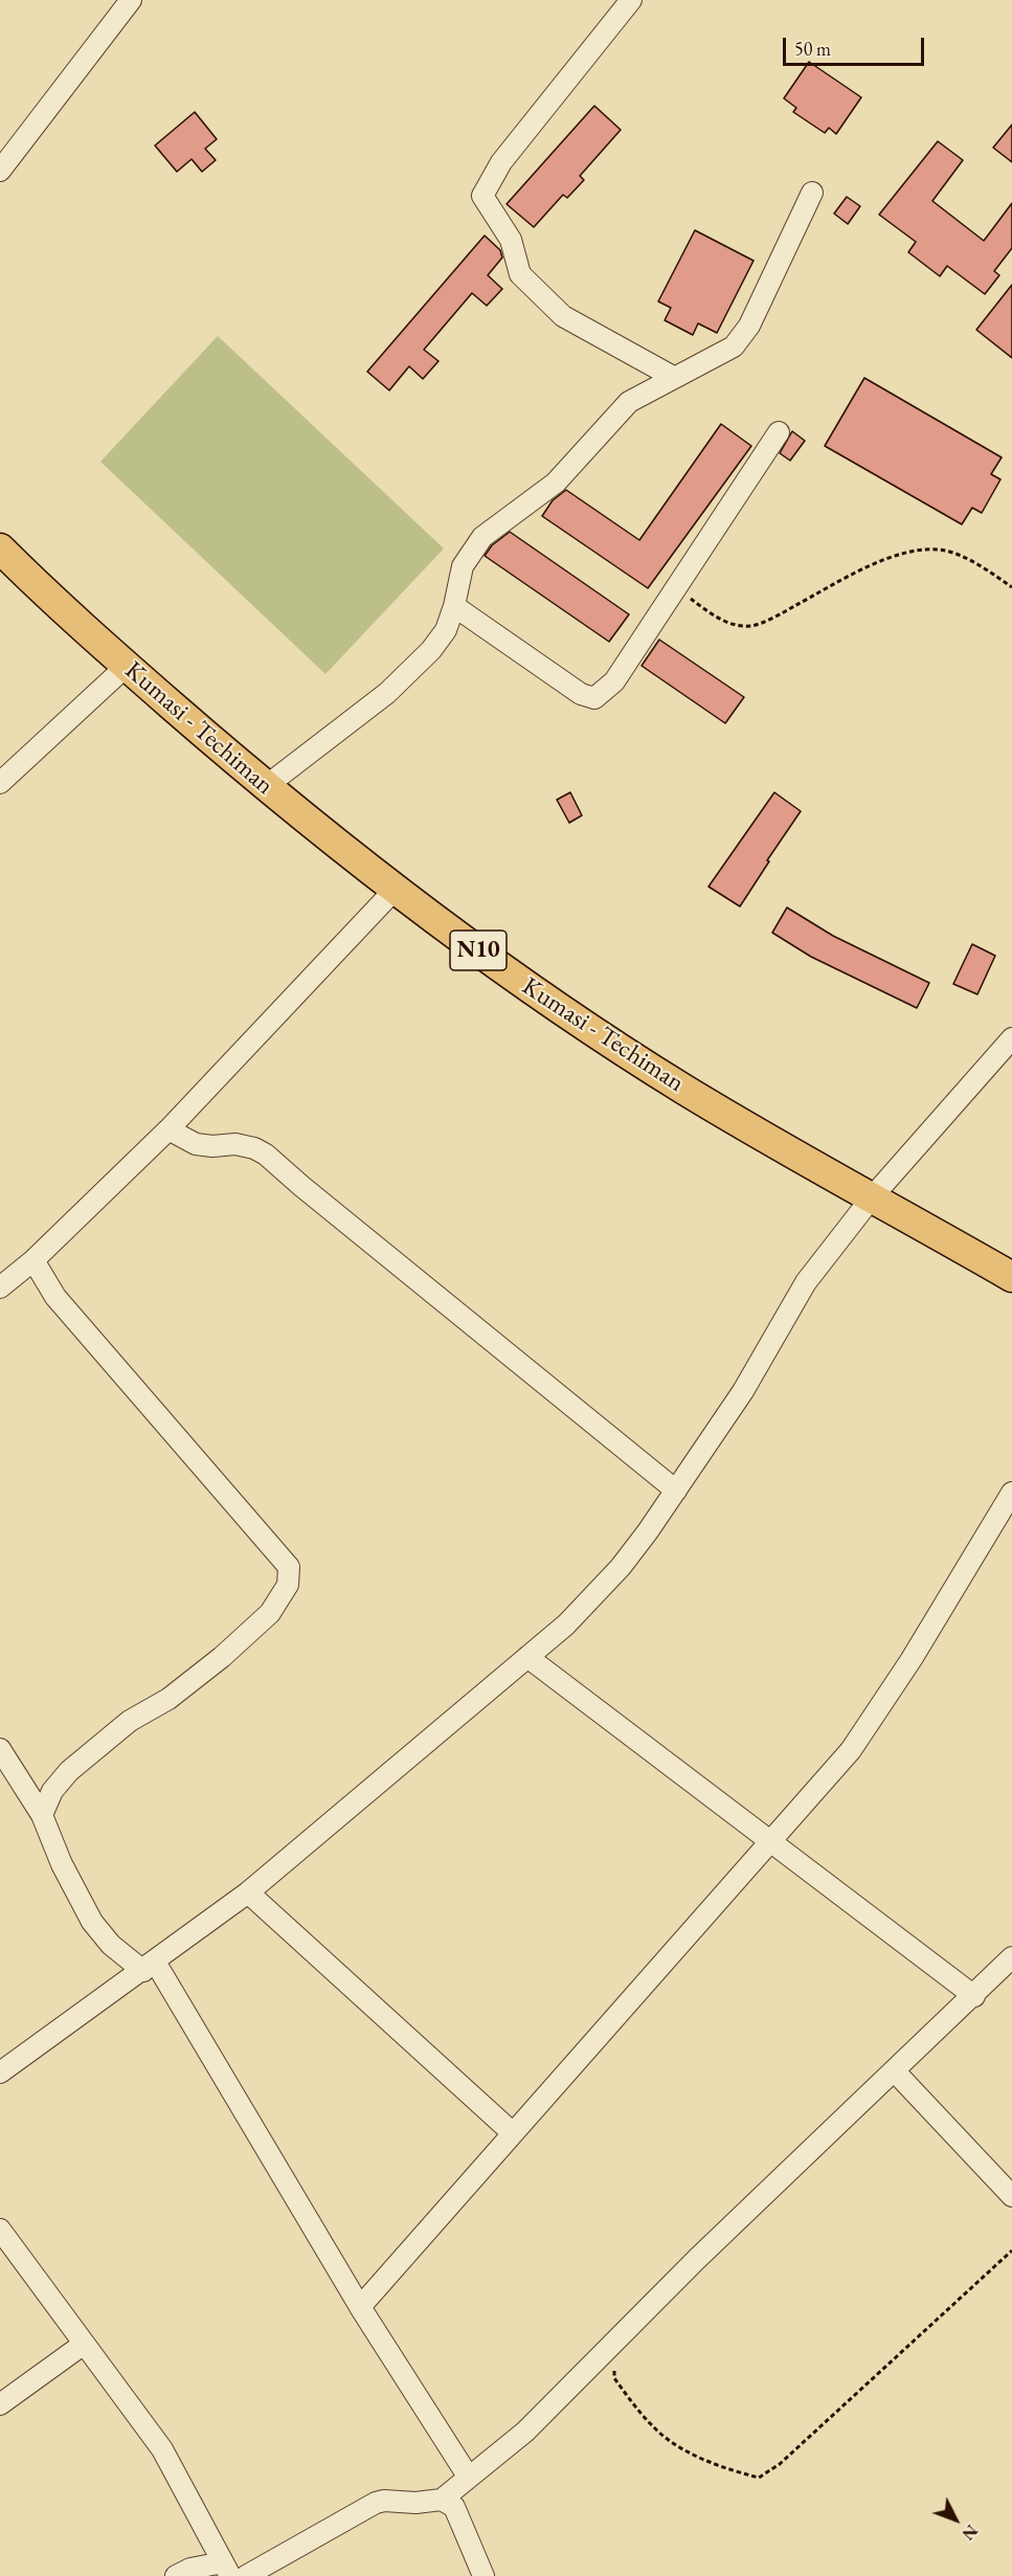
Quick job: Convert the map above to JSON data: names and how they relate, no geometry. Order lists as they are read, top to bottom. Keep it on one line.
{"streets":{"highway":["Kumasi - Techiman","N10"]},"scale_bar":"50 m","north":"bottom right"}
